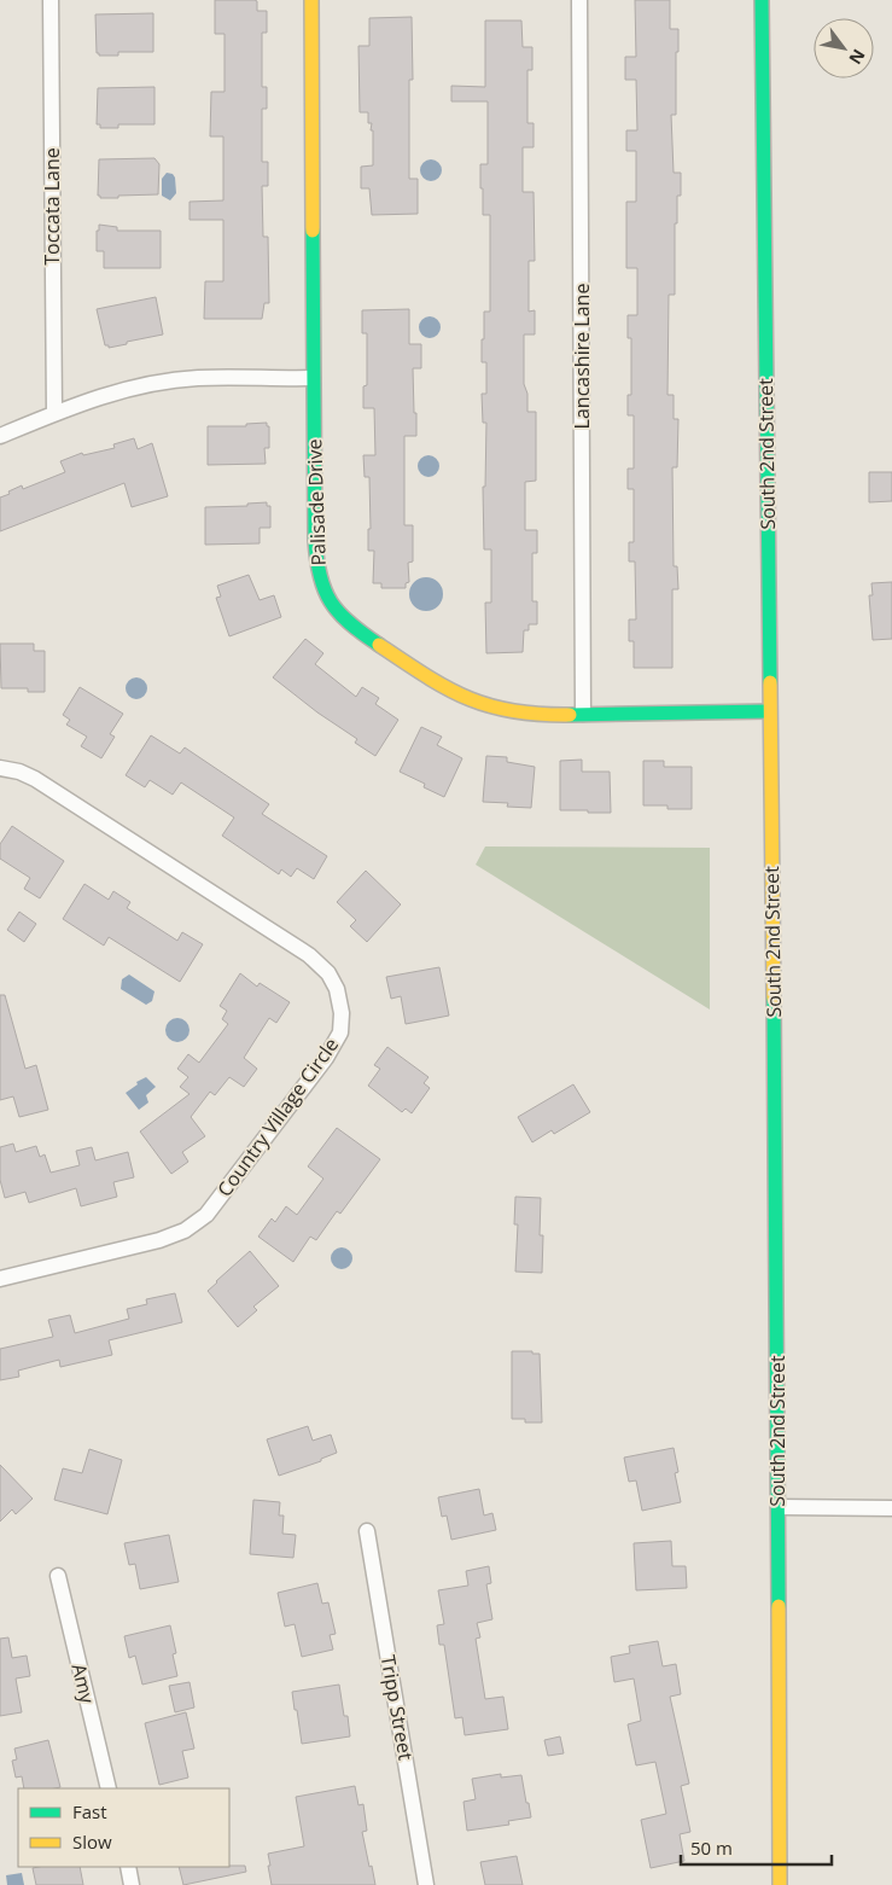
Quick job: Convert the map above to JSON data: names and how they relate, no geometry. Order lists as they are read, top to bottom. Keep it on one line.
{"streets":{"main road":["South 2nd Street","Palisade Drive"],"street":["Toccata Lane","Lancashire Lane","Country Village Circle","Amy","Tripp Street"]},"crossings":[["Lancashire Lane","Palisade Drive"],["South 2nd Street","Palisade Drive"]],"legend":["Fast","Slow"],"scale_bar":"50 m","north":"bottom right"}
